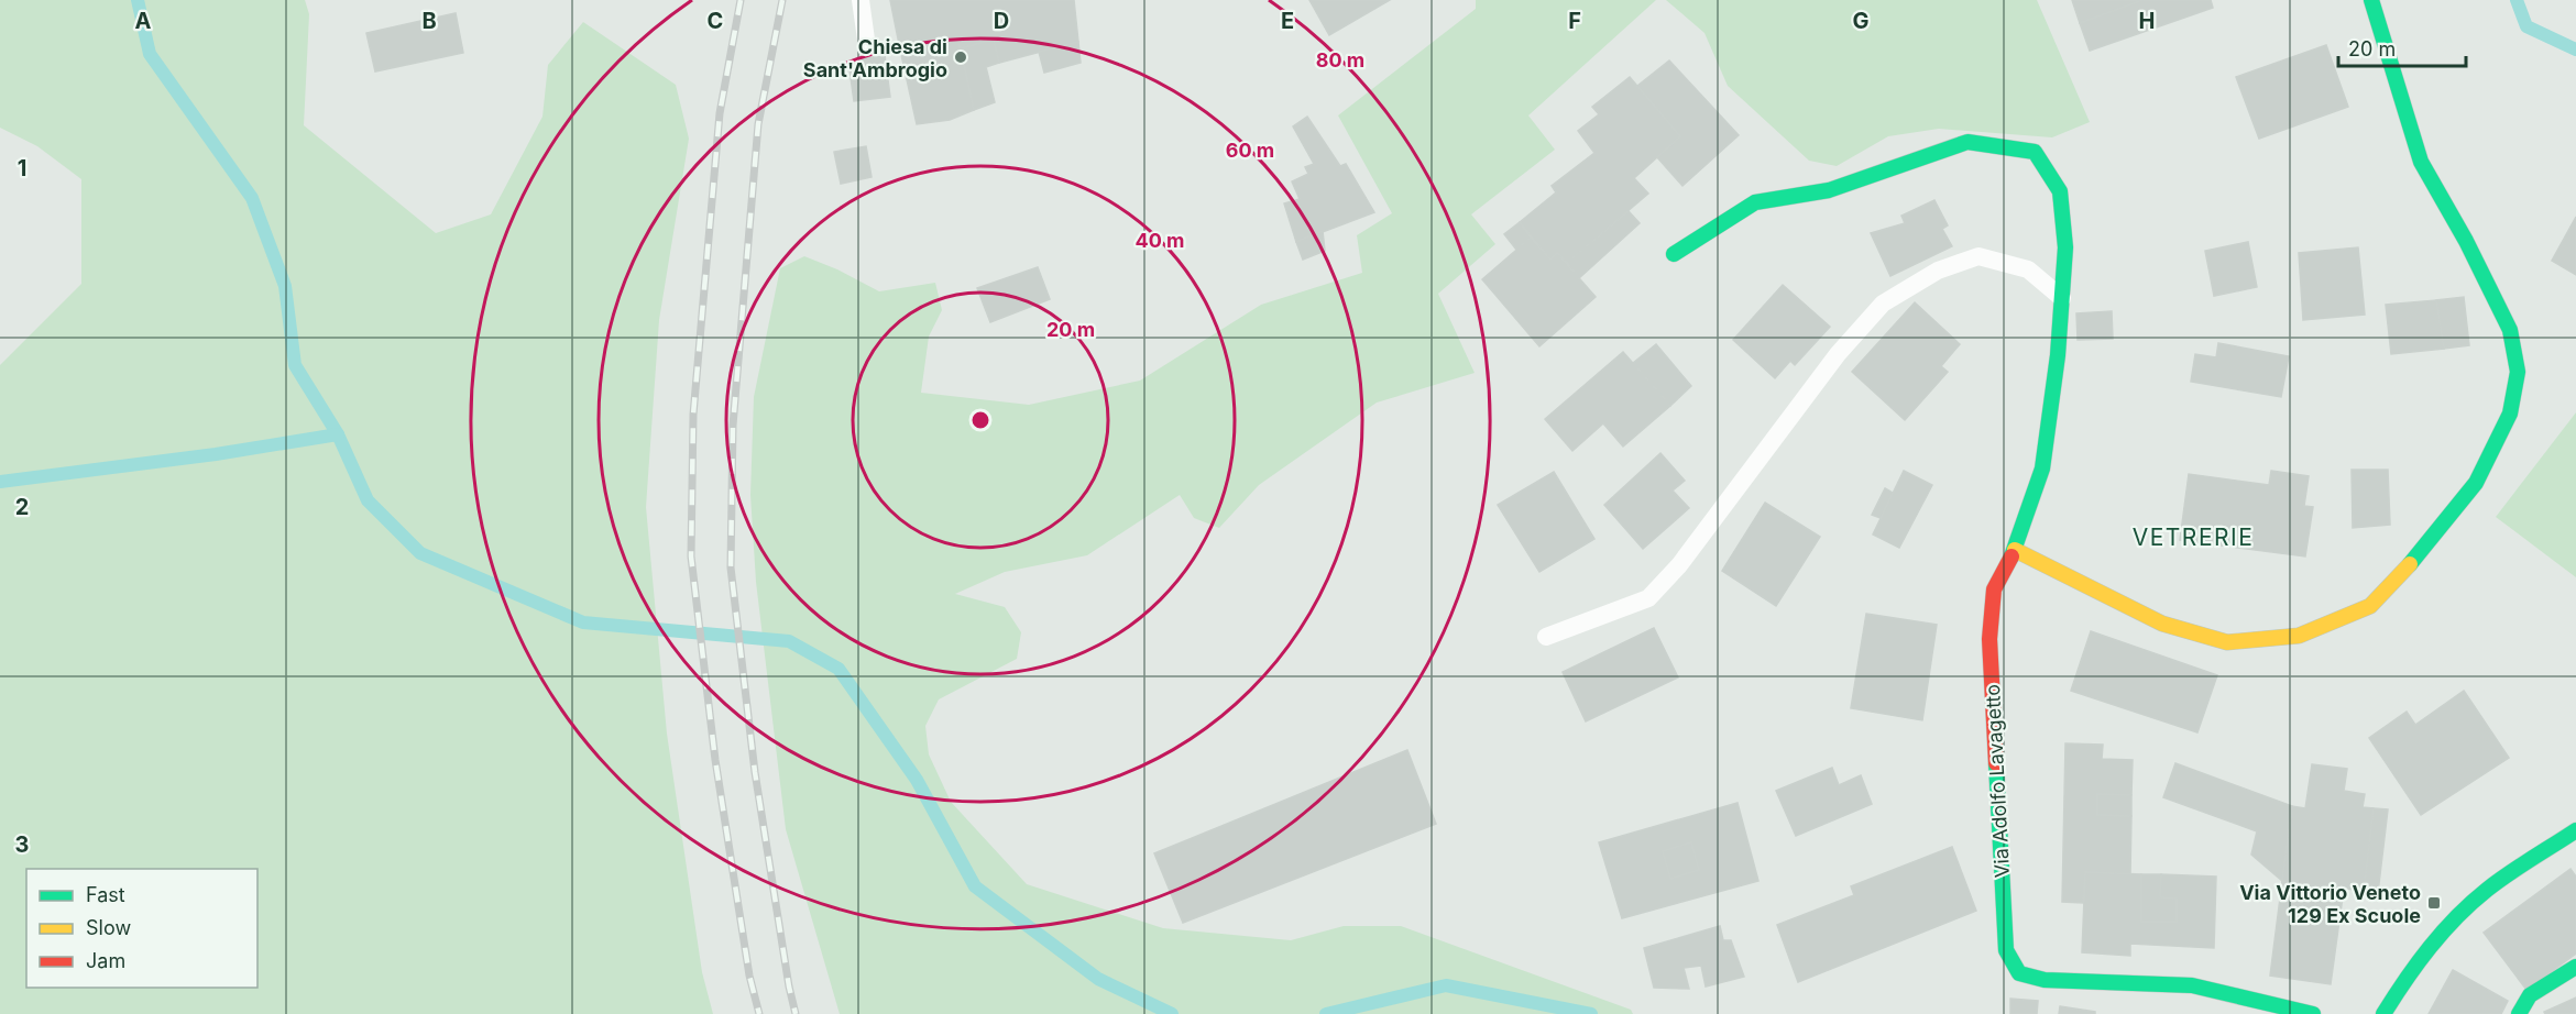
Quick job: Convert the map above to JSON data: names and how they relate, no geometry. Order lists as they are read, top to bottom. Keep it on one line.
{"streets":{"street":["Via Adolfo Lavagetto"]},"districts":["VETRERIE"],"places":{"other":["Chiesa di Sant'Ambrogio"],"transit":["Via Vittorio Veneto 129 Ex Scuole"]},"legend":["Fast","Slow","Jam"],"scale_bar":"20 m","grid":{"columns":["A","B","C","D","E","F","G","H"],"rows":["1","2","3"]},"rings":["80 m","60 m","40 m","20 m"]}
